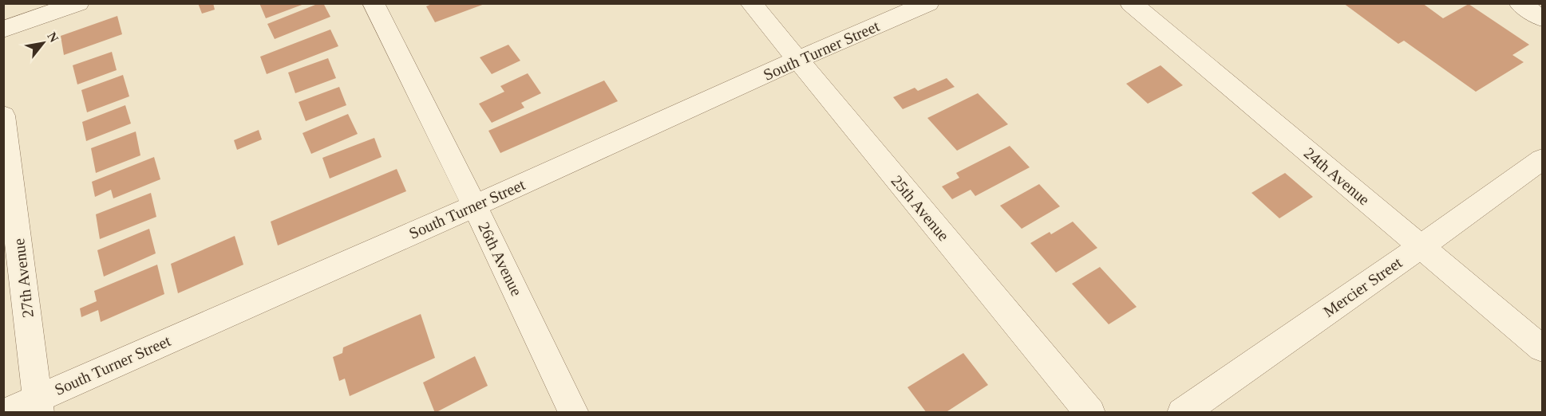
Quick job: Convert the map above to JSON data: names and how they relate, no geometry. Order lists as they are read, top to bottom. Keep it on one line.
{"streets":{"street":["South Turner Street","24th Avenue","25th Avenue","26th Avenue","27th Avenue","Mercier Street"]},"crossings":[["South Turner Street","25th Avenue"],["South Turner Street","26th Avenue"],["South Turner Street","27th Avenue"],["24th Avenue","Mercier Street"]],"north":"top right"}
